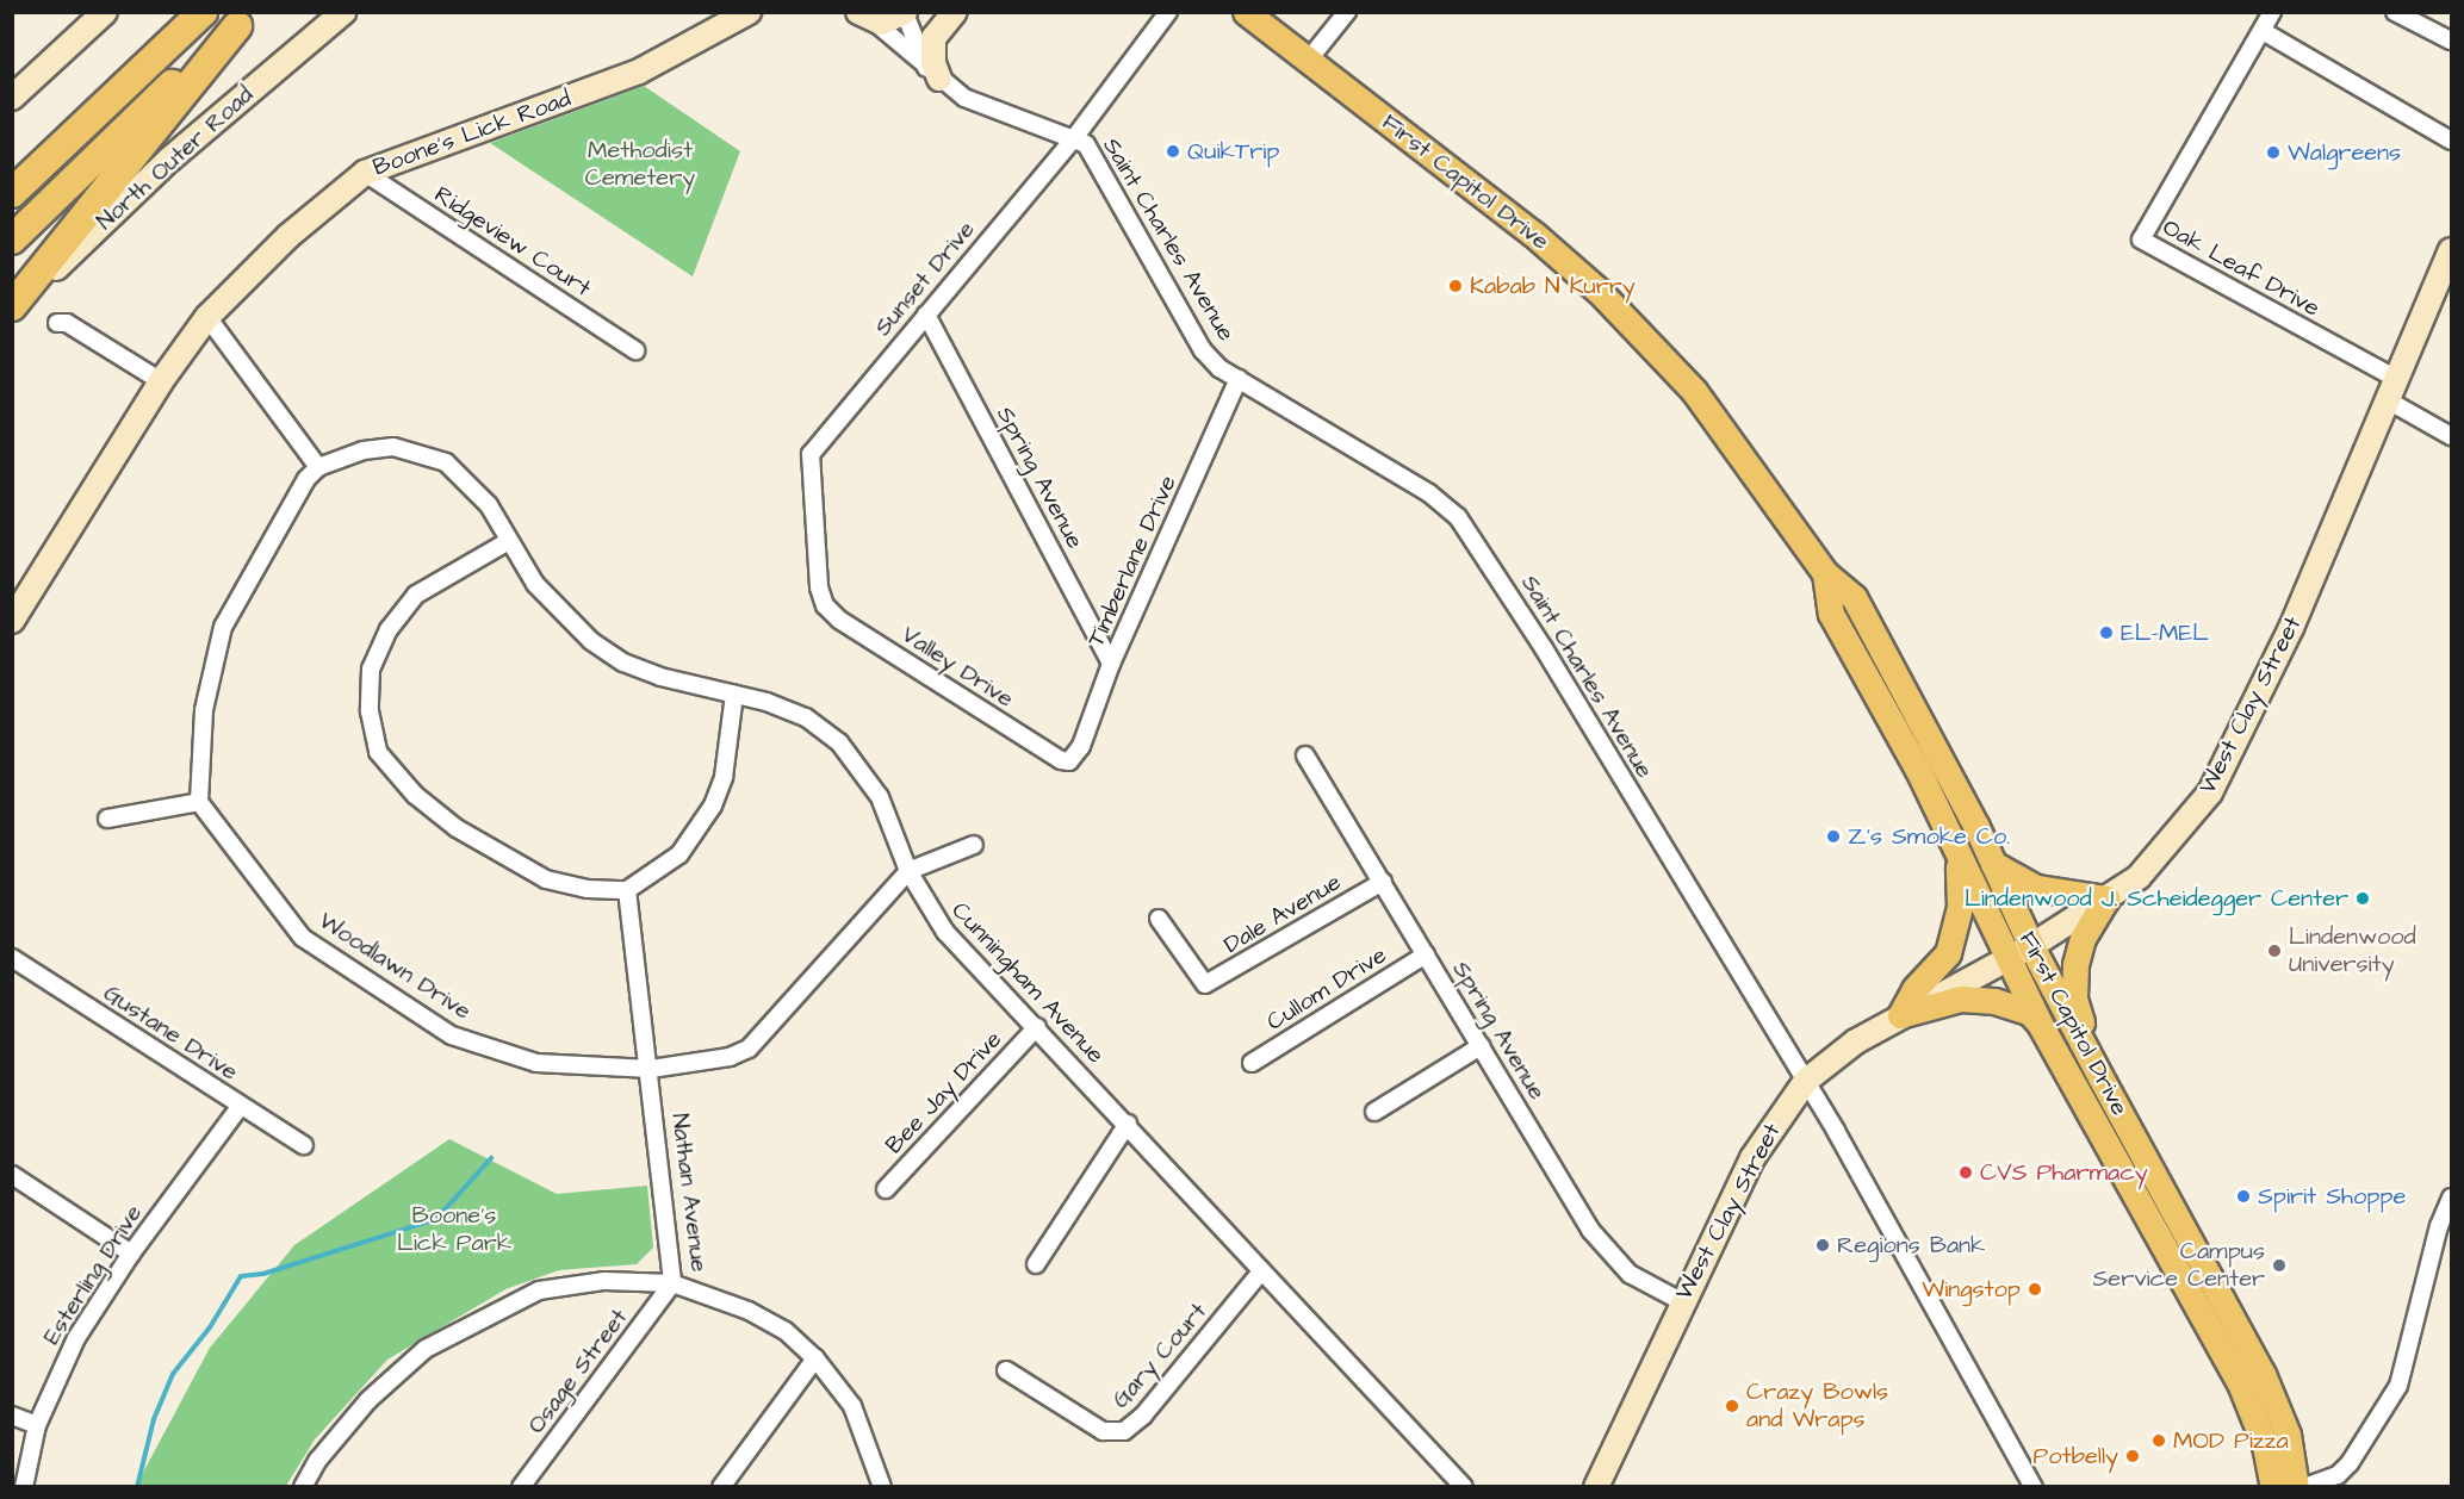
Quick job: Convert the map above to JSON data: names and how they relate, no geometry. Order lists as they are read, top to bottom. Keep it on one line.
{"streets":{"main road":["First Capitol Drive"],"street":["Boone's Lick Road","North Outer Road","Saint Charles Avenue","Ridgeview Court","Oak Leaf Drive","Sunset Drive","Spring Avenue","Timberlane Drive","Valley Drive","West Clay Street","Dale Avenue","Woodlawn Drive","Cunningham Avenue","Cullom Drive","Gustane Drive","Bee Jay Drive","Nathan Avenue","Esterling Drive","Gary Court","Osage Street"]},"crossings":[["Boone's Lick Road","Ridgeview Court"],["First Capitol Drive","West Clay Street"],["Saint Charles Avenue","Sunset Drive"],["Saint Charles Avenue","Timberlane Drive"],["Saint Charles Avenue","West Clay Street"],["Oak Leaf Drive","West Clay Street"],["Sunset Drive","Spring Avenue"],["Sunset Drive","Valley Drive"],["Spring Avenue","Timberlane Drive"],["Spring Avenue","West Clay Street"],["Spring Avenue","Dale Avenue"],["Spring Avenue","Cullom Drive"],["Timberlane Drive","Valley Drive"],["Woodlawn Drive","Cunningham Avenue"],["Woodlawn Drive","Nathan Avenue"],["Cunningham Avenue","Bee Jay Drive"],["Cunningham Avenue","Gary Court"],["Gustane Drive","Esterling Drive"],["Nathan Avenue","Osage Street"]],"parks":["Methodist Cemetery","Boone's Lick Park"],"places":["QuikTrip","Walgreens","Kabab N Kurry","EL-MEL","Z’s Smoke Co.","Lindenwood J. Scheidegger Center","Lindenwood University","CVS Pharmacy","Spirit Shoppe","Regions Bank","Campus Service Center","Wingstop","Crazy Bowls and Wraps","MOD Pizza","Potbelly"]}
